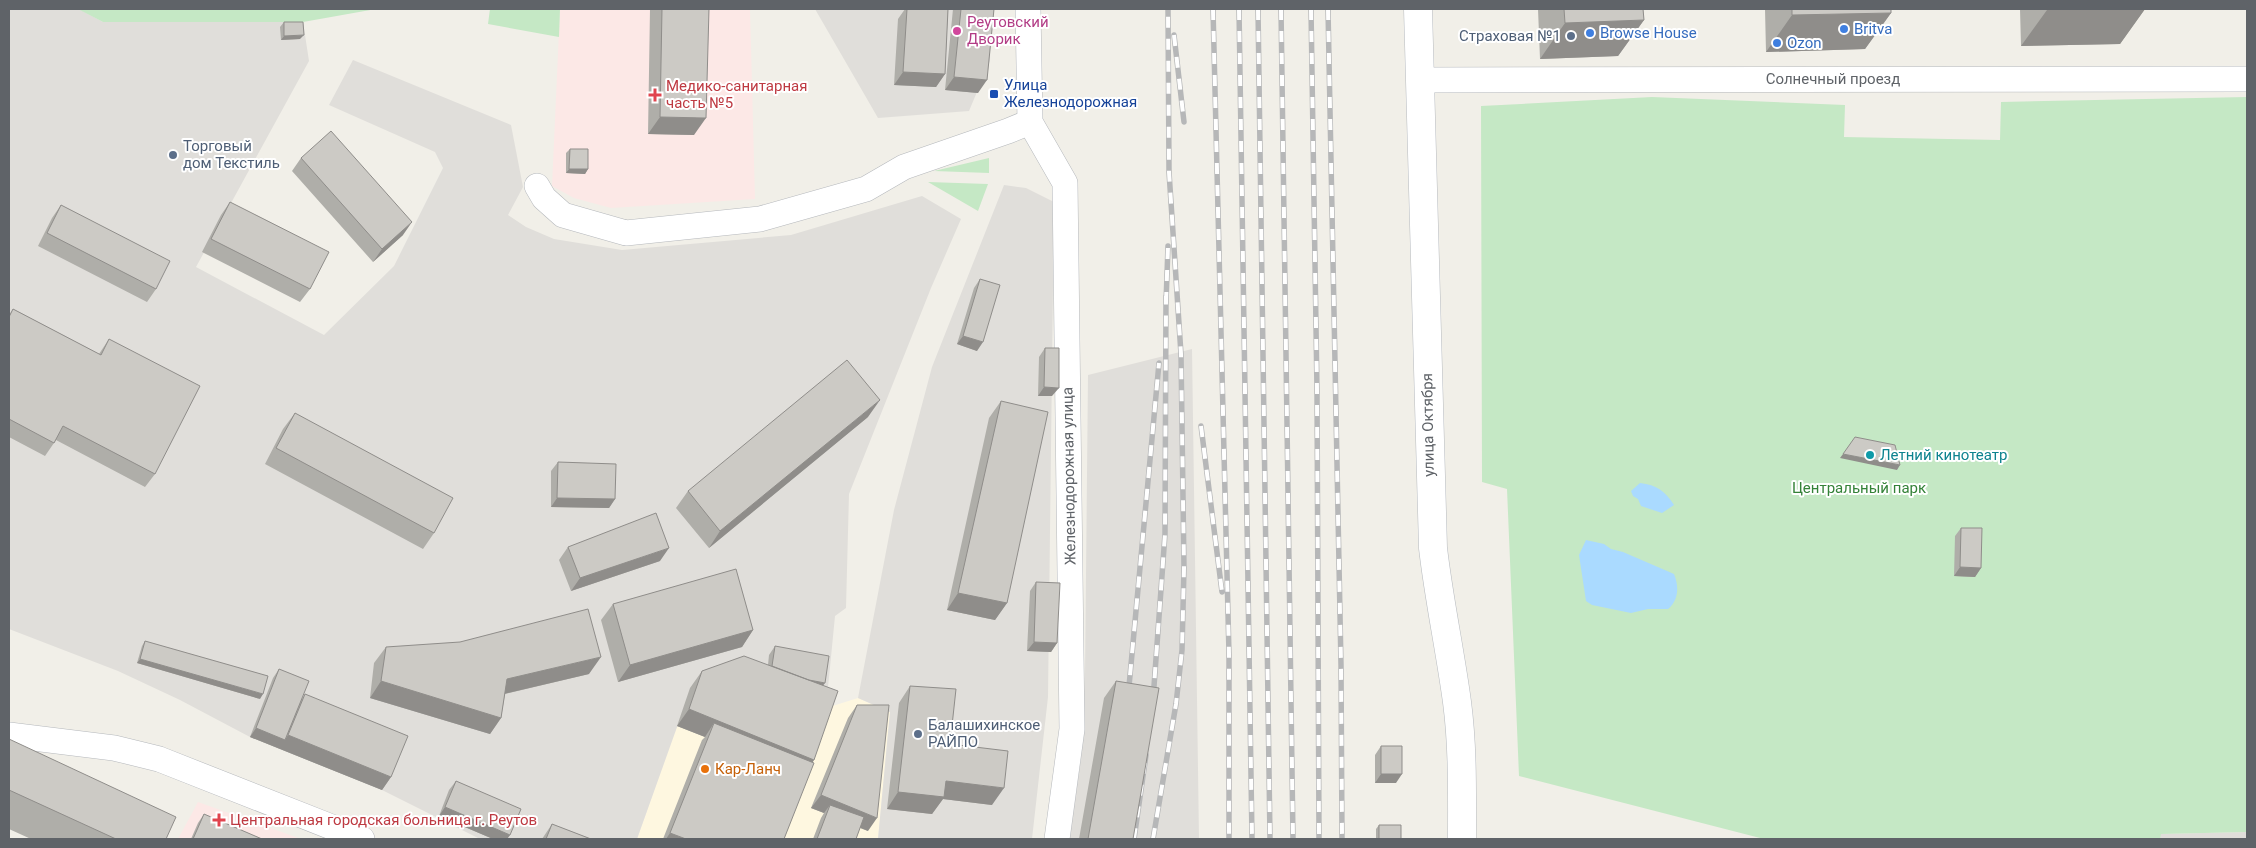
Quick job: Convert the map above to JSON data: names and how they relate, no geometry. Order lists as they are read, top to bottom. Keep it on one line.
{"streets":{"street":["Солнечный проезд","улица Октября","Железнодорожная улица"]},"crossings":[["Солнечный проезд","улица Октября"]],"parks":["Центральный парк"],"places":{"other":["Britva","Реутовский Дворик","Browse House","Страховая №1","Ozon","Торговый дом Текстиль","Летний кинотеатр","Балашихинское РАЙПО","Кар-Ланч"],"transit":["Улица Железнодорожная"],"health":["Медико-санитарная часть №5","Центральная городская больница г. Реутов"]}}
